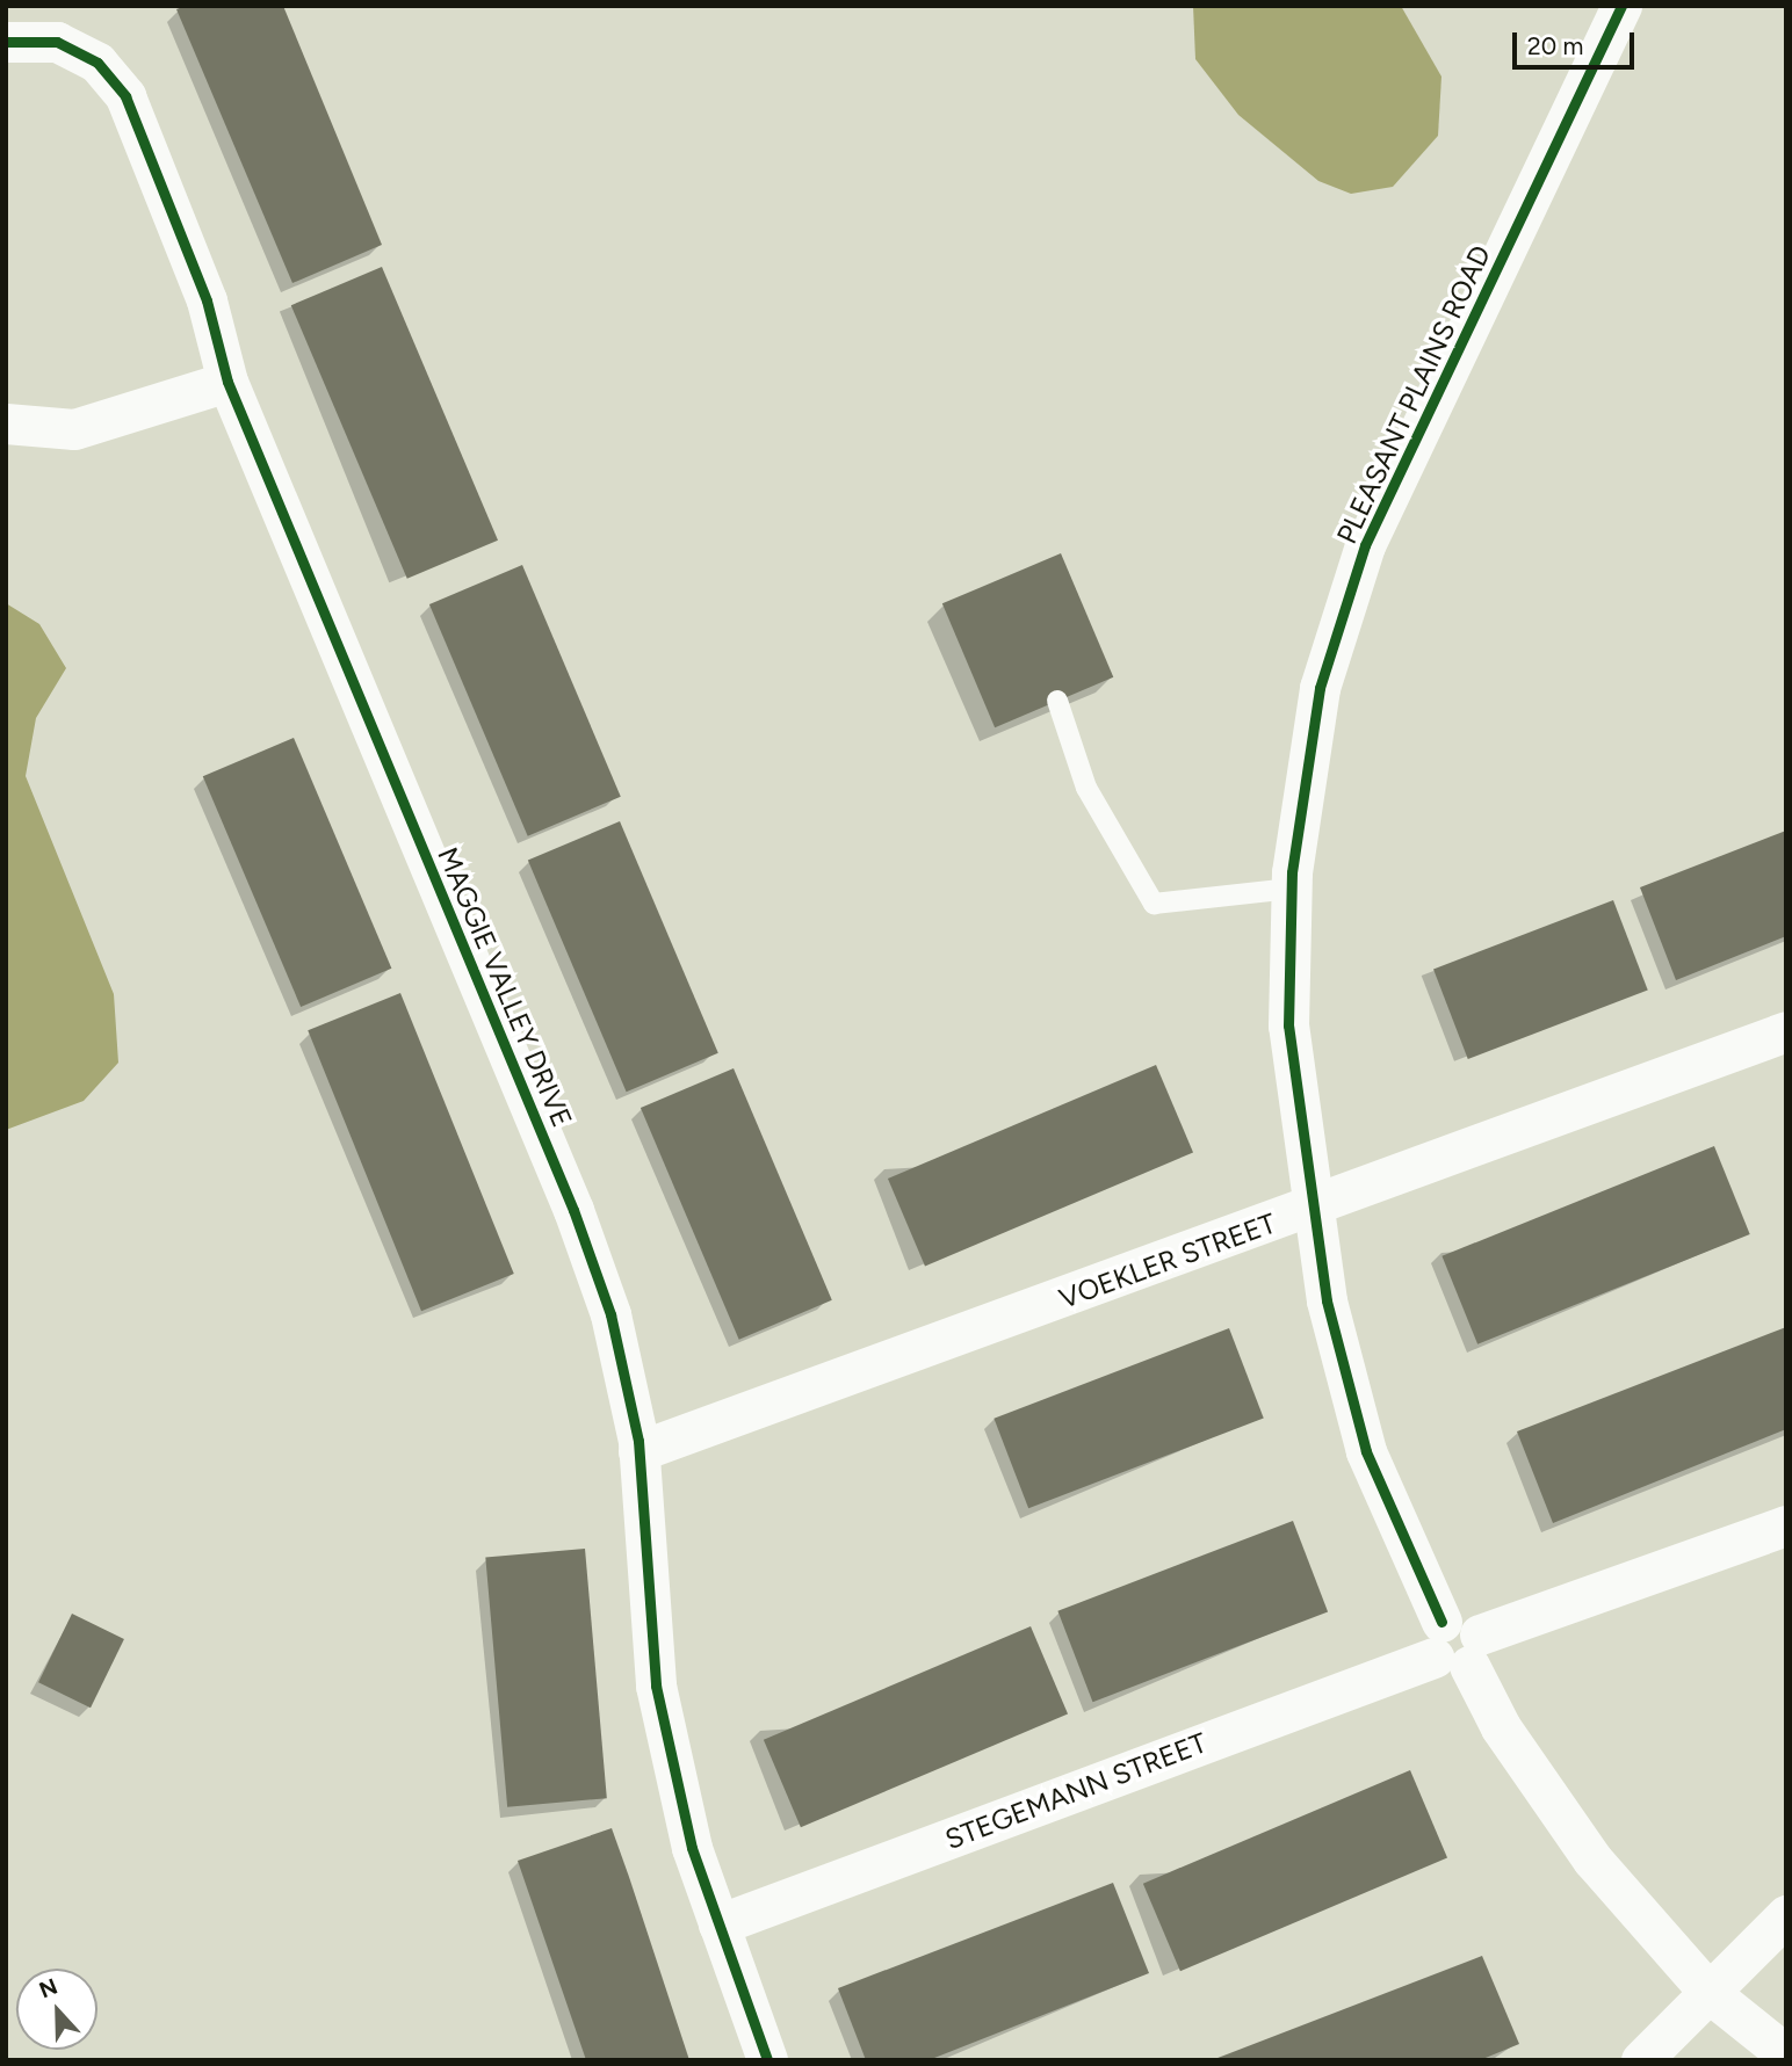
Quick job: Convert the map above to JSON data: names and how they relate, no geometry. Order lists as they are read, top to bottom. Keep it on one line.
{"streets":{"street":["PLEASANT PLAINS ROAD","MAGGIE VALLEY DRIVE","VOEKLER STREET","STEGEMANN STREET"]},"crossings":[["PLEASANT PLAINS ROAD","VOEKLER STREET"],["PLEASANT PLAINS ROAD","STEGEMANN STREET"],["MAGGIE VALLEY DRIVE","VOEKLER STREET"],["MAGGIE VALLEY DRIVE","STEGEMANN STREET"]],"scale_bar":"20 m","north":"top"}
